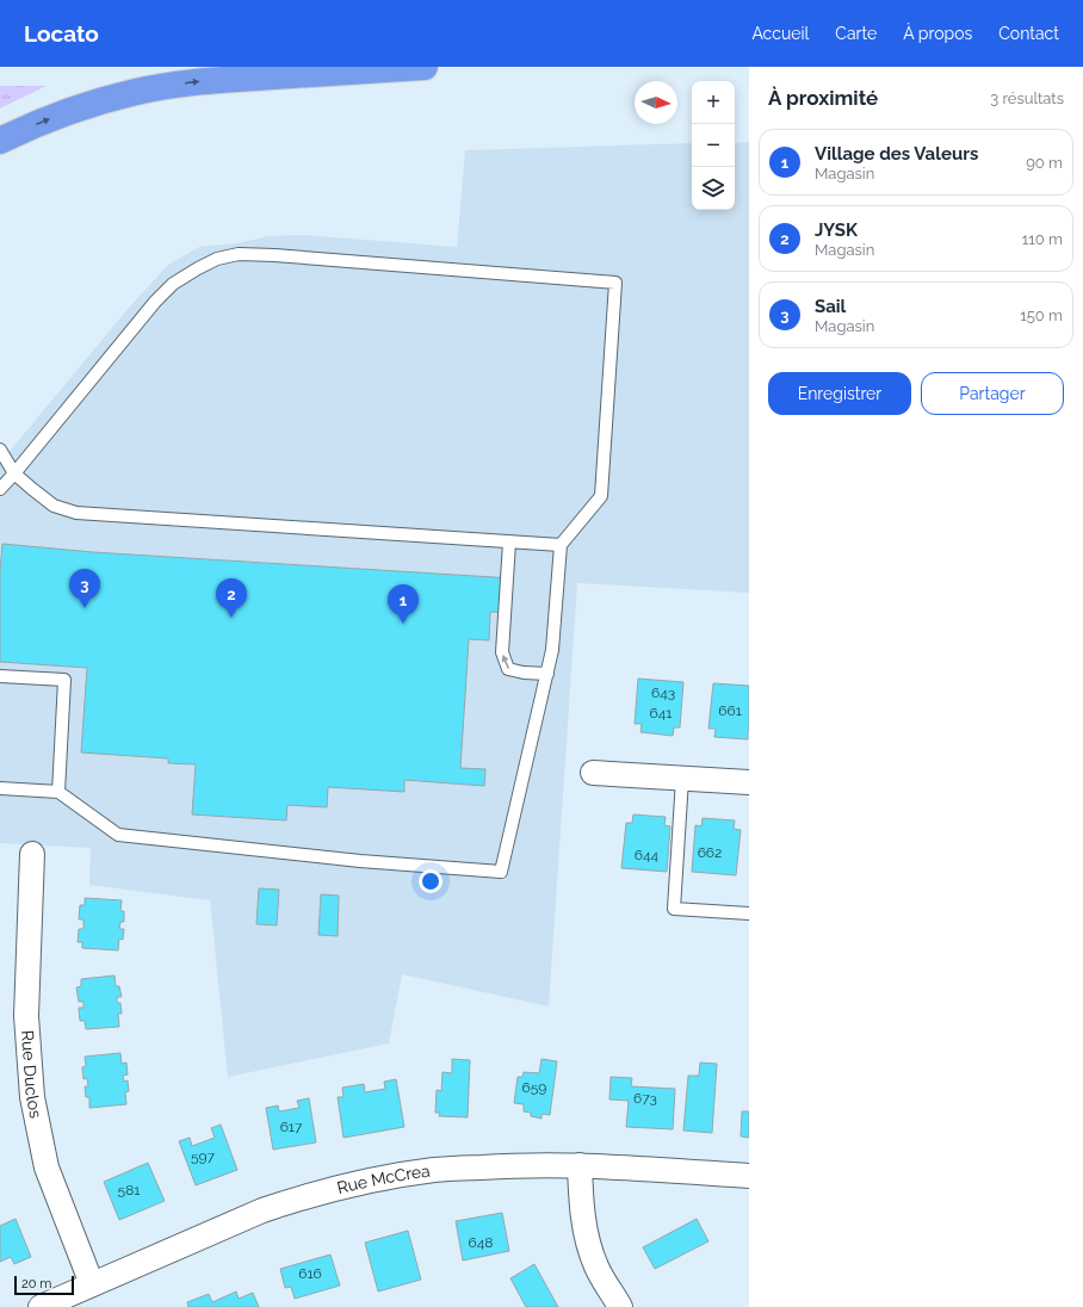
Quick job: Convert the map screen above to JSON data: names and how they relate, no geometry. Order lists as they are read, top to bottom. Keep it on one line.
{"streets":{"street":["Rue Duclos","Rue McCrea"]},"crossings":[["Rue Duclos","Rue McCrea"]],"house_numbers":["643","661","641","662","644","659","673","617","597","581","648","616"],"scale_bar":"20 m","north":"right","page":{"header":"Locato","nav":["Accueil","Carte","À propos","Contact"],"heading":["À proximité","3 résultats"],"map_buttons":["+","−"],"list":[{"mark":"1","name":"Village des Valeurs","note":"Magasin","value":"90 m"},{"mark":"2","name":"JYSK","note":"Magasin","value":"110 m"},{"mark":"3","name":"Sail","note":"Magasin","value":"150 m"}],"buttons":["Enregistrer","Partager"],"pins":["3","2","1"],"scale":"20 m"}}
